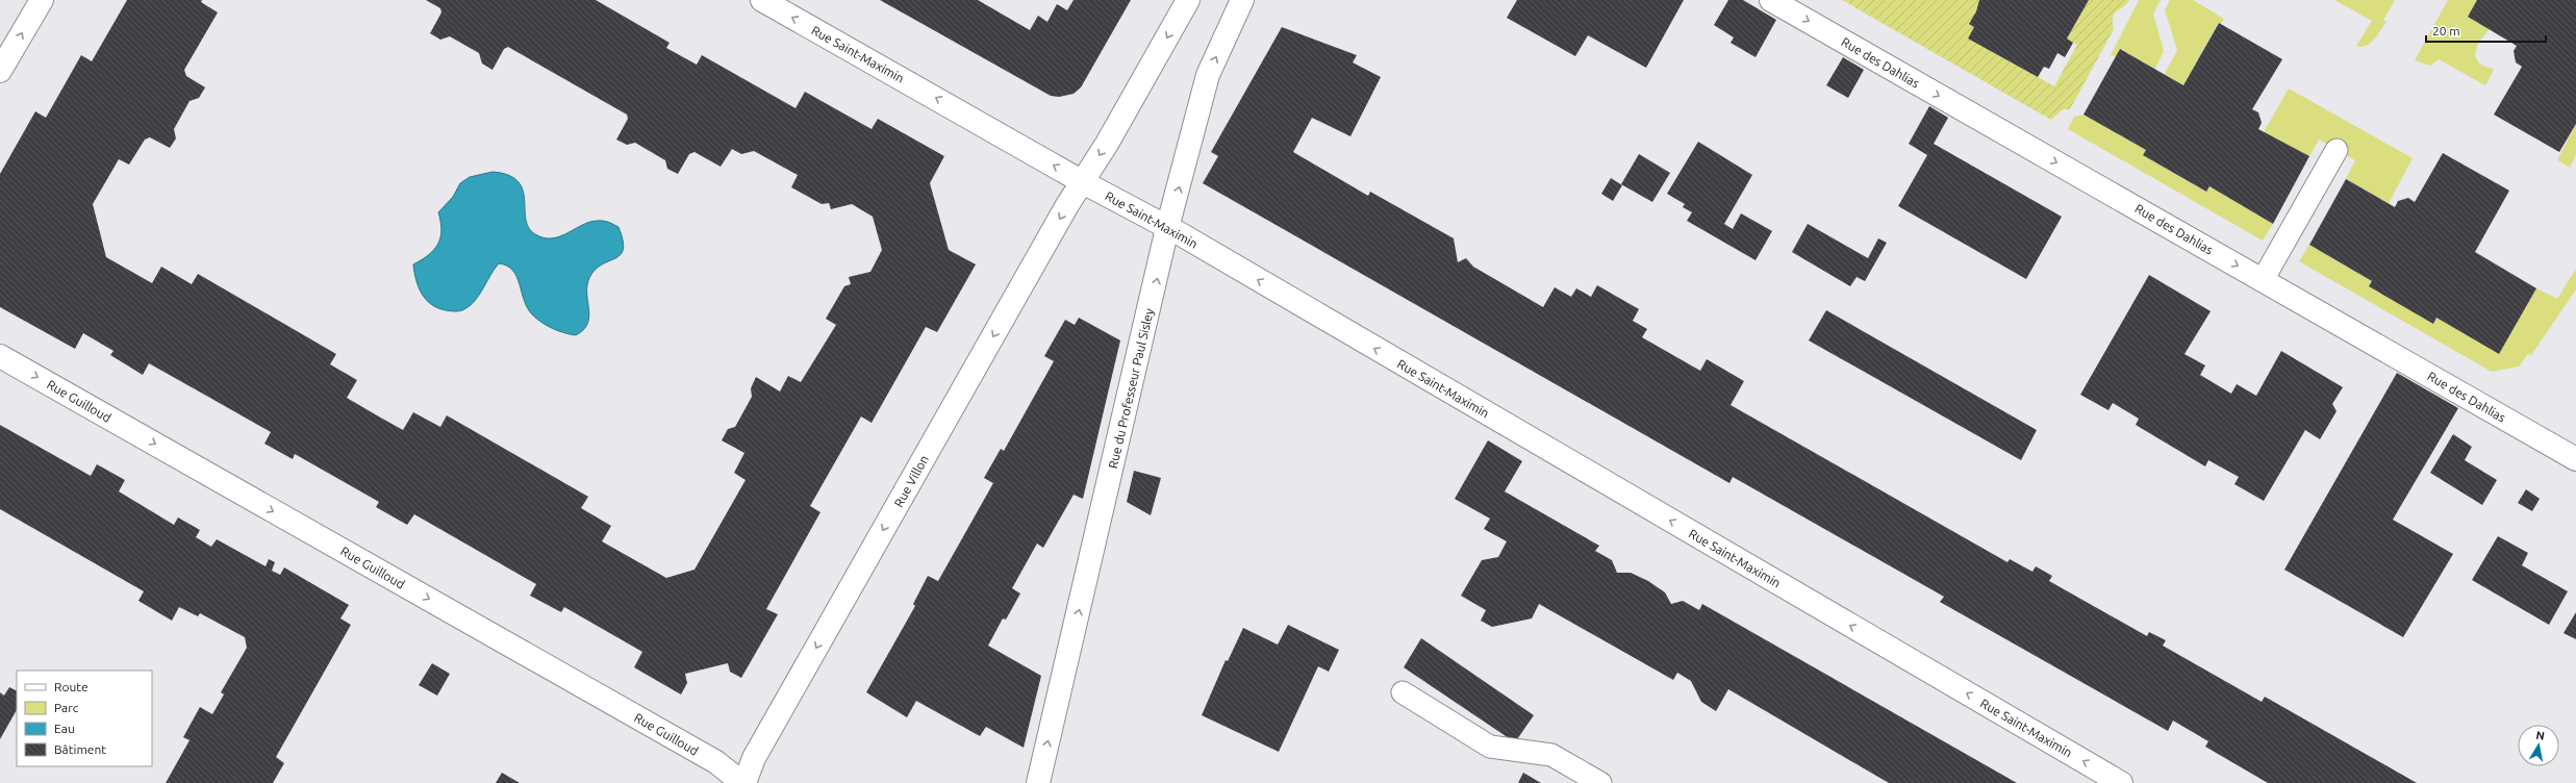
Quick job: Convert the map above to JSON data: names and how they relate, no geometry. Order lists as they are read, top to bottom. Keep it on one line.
{"streets":{"street":["Rue Saint-Maximin","Rue des Dahlias","Rue du Professeur Paul Sisley","Rue Guilloud","Rue Villon"]},"crossings":[["Rue Saint-Maximin","Rue du Professeur Paul Sisley"],["Rue Saint-Maximin","Rue Villon"],["Rue Guilloud","Rue Villon"]],"one_way":["Rue Saint-Maximin","Rue des Dahlias","Rue du Professeur Paul Sisley","Rue Guilloud","Rue Villon"],"legend":["Route","Parc","Eau","Bâtiment"],"scale_bar":"20 m","north":"top"}
